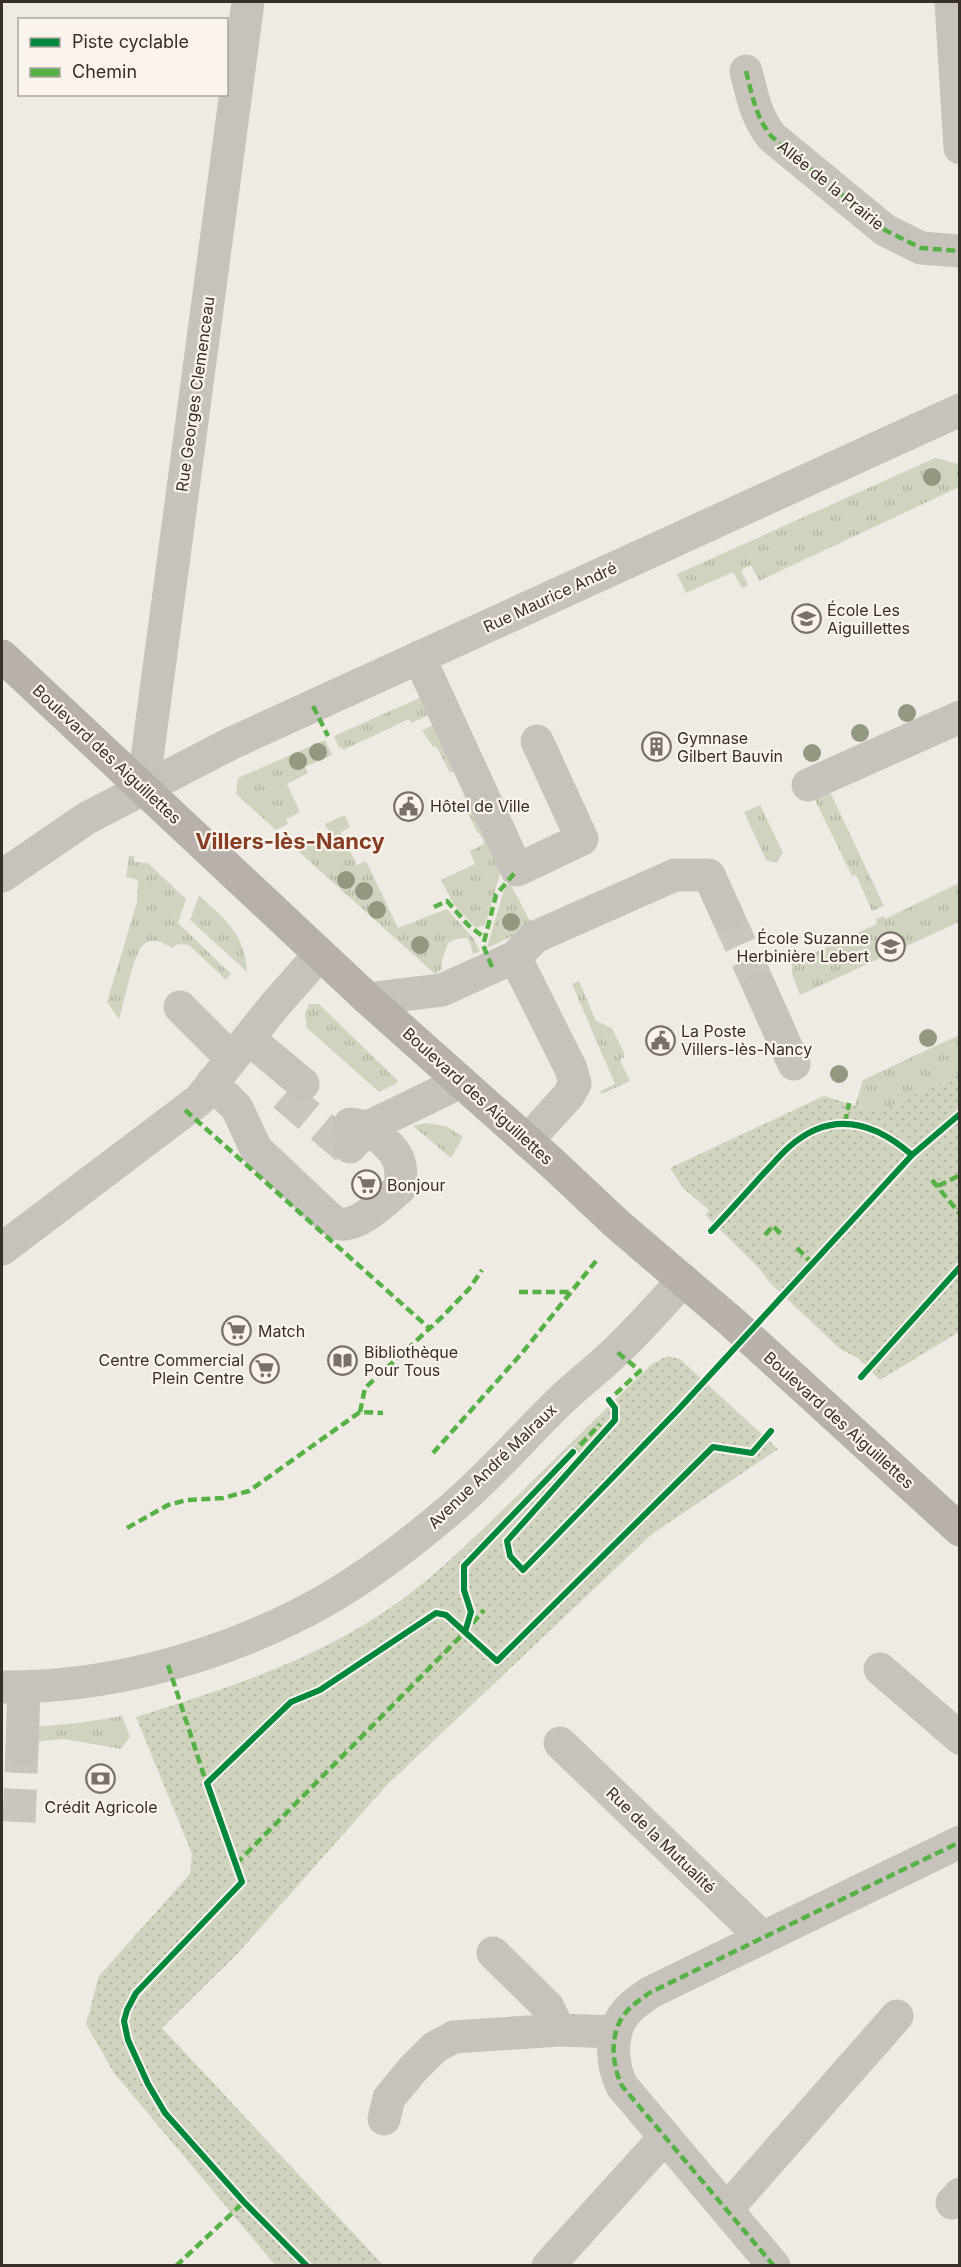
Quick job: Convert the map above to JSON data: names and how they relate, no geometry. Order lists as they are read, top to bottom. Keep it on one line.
{"streets":{"main road":["Boulevard des Aiguillettes"],"street":["Allée de la Prairie","Rue Georges Clemenceau","Rue Maurice André","Avenue André Malraux","Rue de la Mutualité"]},"crossings":[["Rue Georges Clemenceau","Rue Maurice André"],["Rue Georges Clemenceau","Boulevard des Aiguillettes"],["Rue Maurice André","Boulevard des Aiguillettes"],["Boulevard des Aiguillettes","Avenue André Malraux"]],"districts":["Villers-lès-Nancy"],"places":{"school or university":["École Les Aiguillettes","École Suzanne Herbinière Lebert"],"building":["Gymnase Gilbert Bauvin"],"public building":["Hôtel de Ville","La Poste Villers-lès-Nancy"],"supermarket":["Bonjour","Match","Centre Commercial Plein Centre"],"library":["Bibliothèque Pour Tous"],"bank":["Crédit Agricole"]},"legend":["Piste cyclable","Chemin"]}
